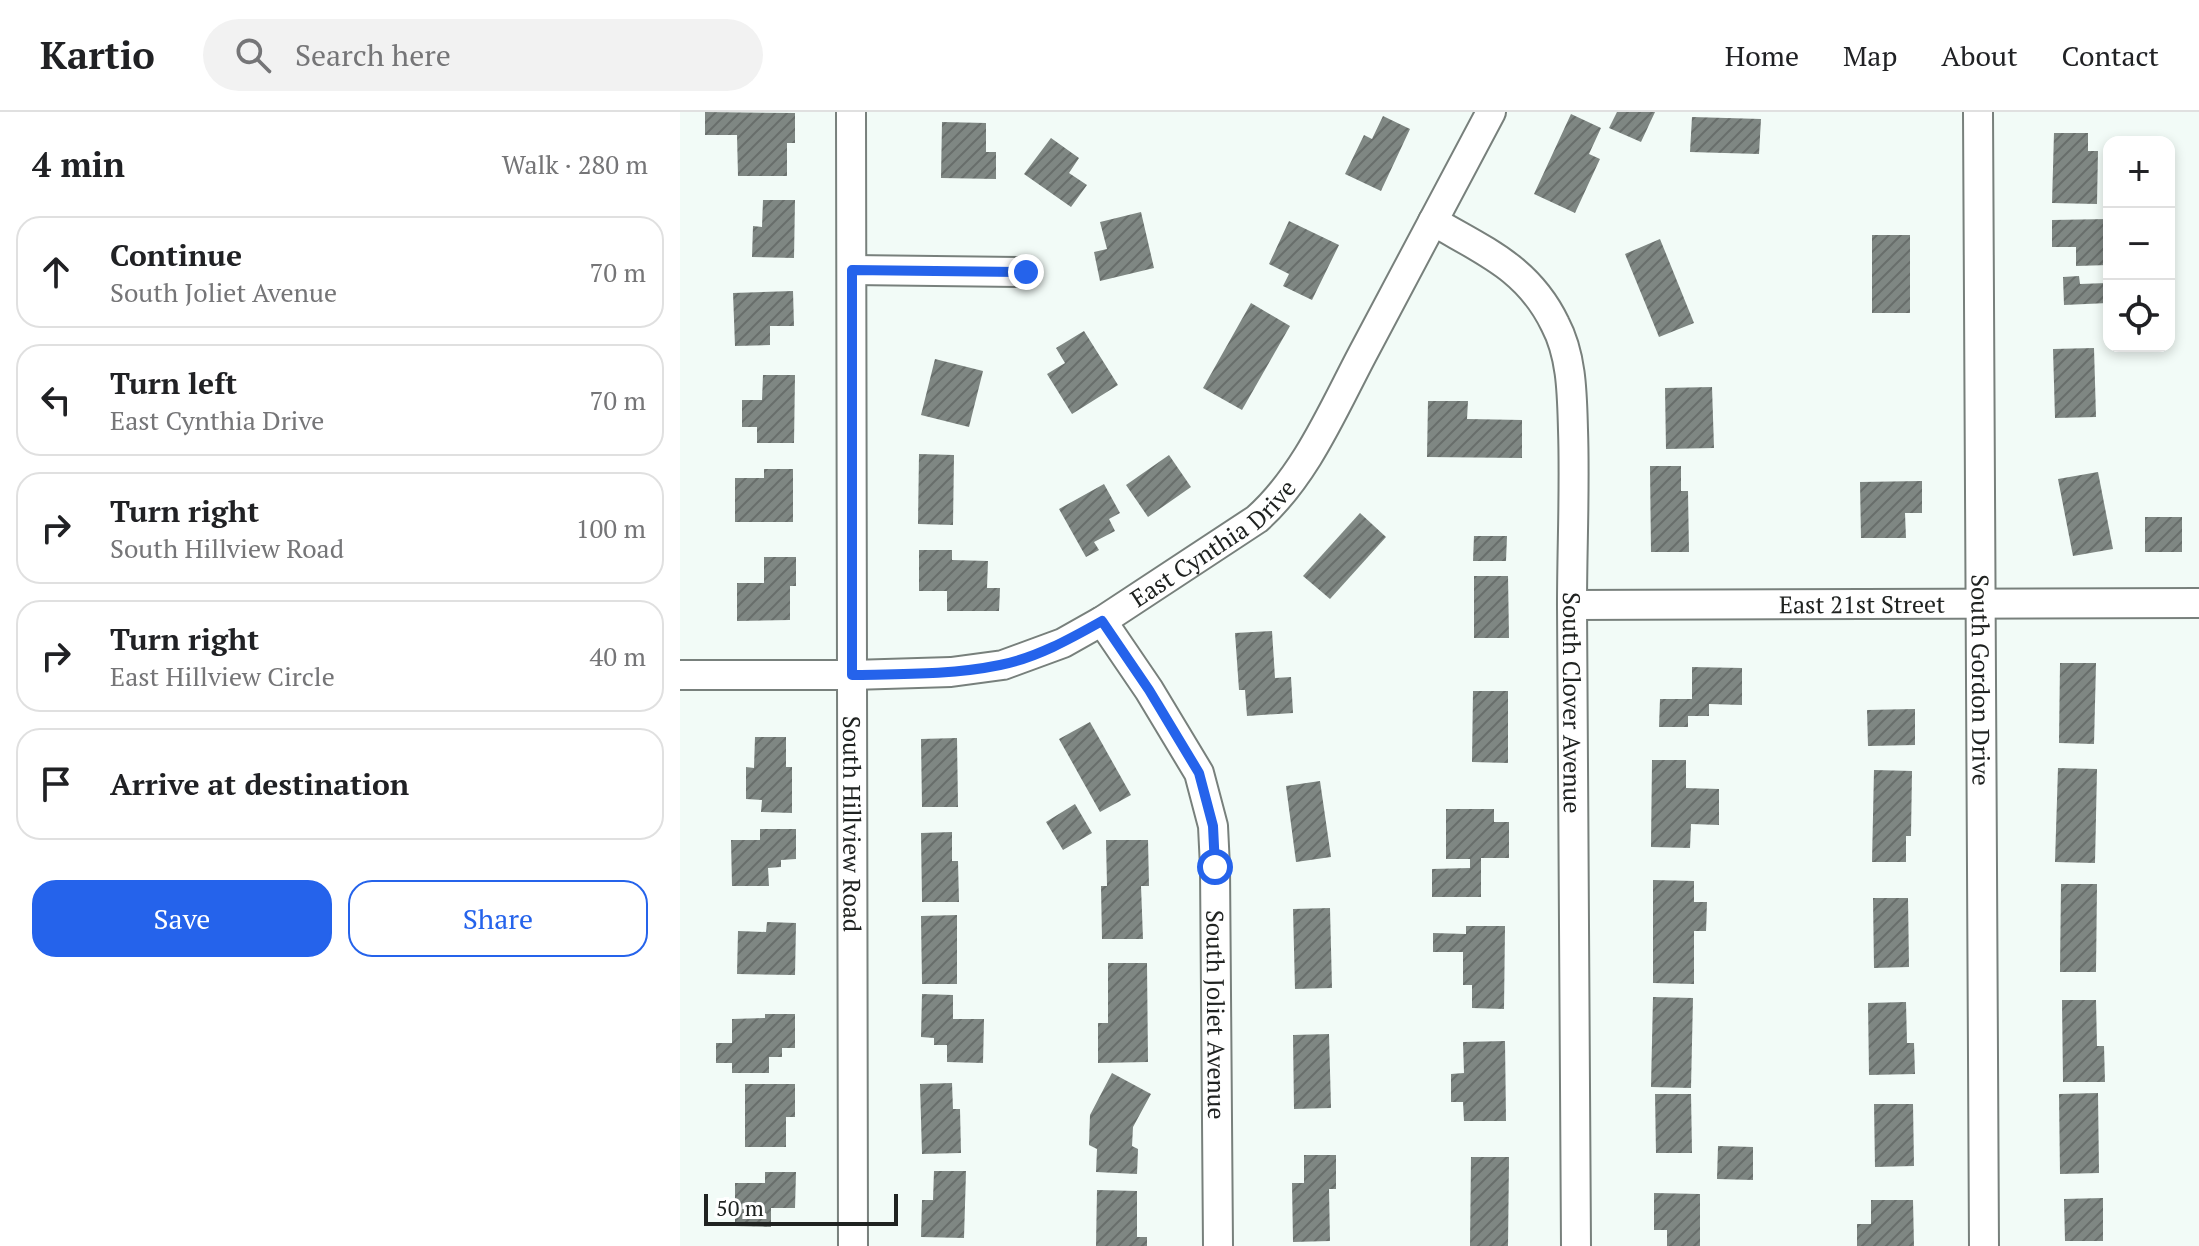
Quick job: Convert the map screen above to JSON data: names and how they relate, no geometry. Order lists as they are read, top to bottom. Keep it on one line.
{"streets":{"street":["East Cynthia Drive","East 21st Street","South Gordon Drive","South Clover Avenue","South Hillview Road","South Joliet Avenue"]},"crossings":[["East Cynthia Drive","South Clover Avenue"],["East Cynthia Drive","South Hillview Road"],["East Cynthia Drive","South Joliet Avenue"],["East 21st Street","South Gordon Drive"],["East 21st Street","South Clover Avenue"]],"scale_bar":"50 m","page":{"header":"Kartio","search":"Search here","nav":["Home","Map","About","Contact"],"heading":["4 min","Walk · 280 m"],"map_buttons":["+","−"],"list":[["Continue","South Joliet Avenue","70 m"],["Turn left","East Cynthia Drive","70 m"],["Turn right","South Hillview Road","100 m"],["Turn right","East Hillview Circle","40 m"],"Arrive at destination"],"buttons":["Save","Share"],"scale":"50 m"}}
